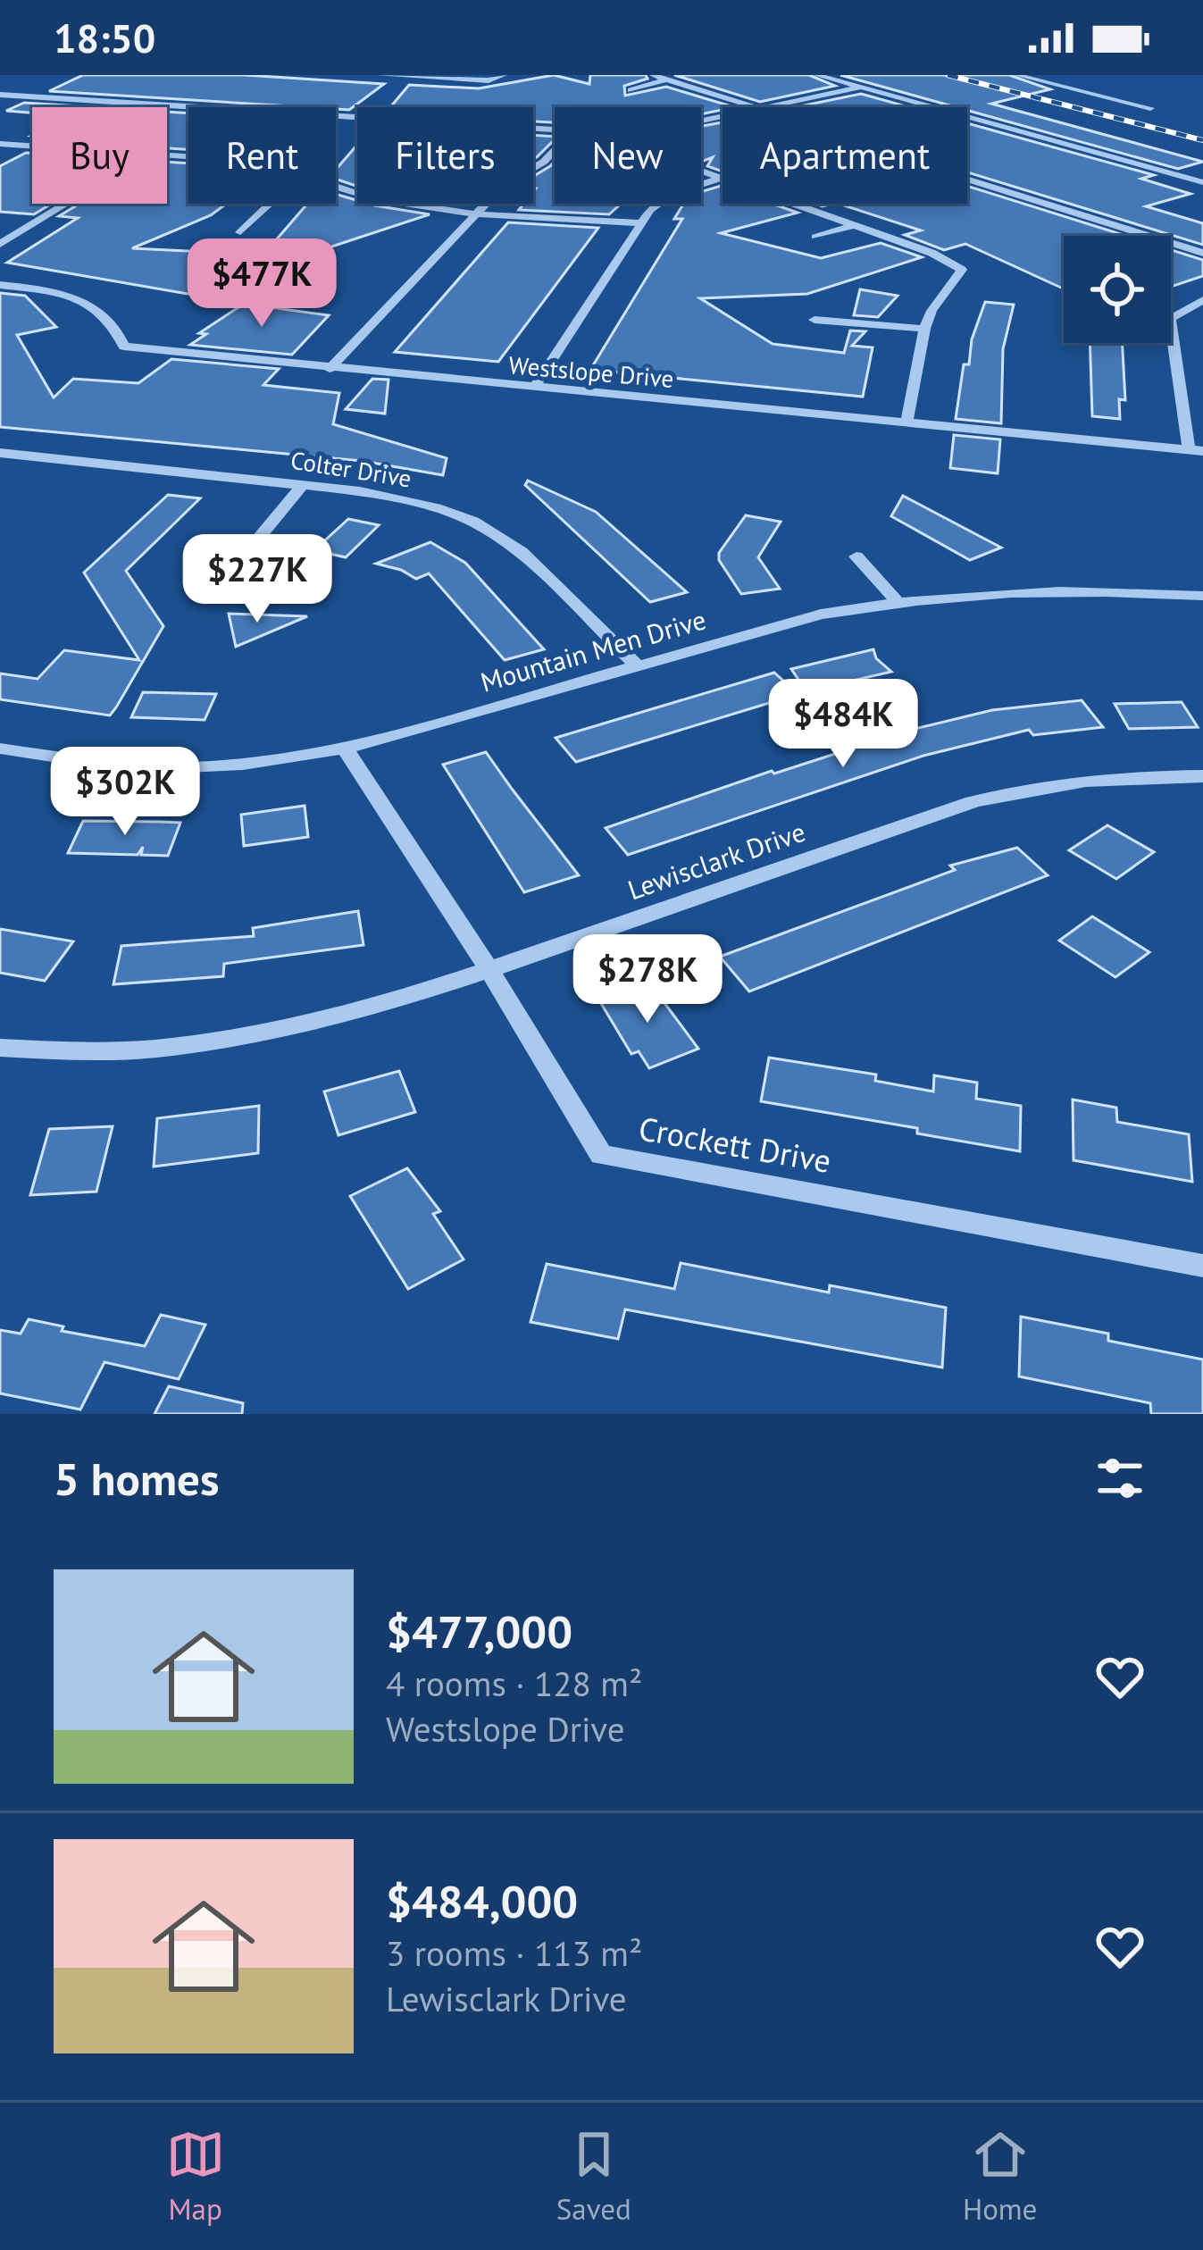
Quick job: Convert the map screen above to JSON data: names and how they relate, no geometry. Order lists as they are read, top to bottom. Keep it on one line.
{"streets":{"street":["Westslope Drive","Colter Drive","Mountain Men Drive","Lewisclark Drive","Crockett Drive"]},"crossings":[["Colter Drive","Mountain Men Drive"],["Mountain Men Drive","Crockett Drive"],["Lewisclark Drive","Crockett Drive"]],"page":{"status":"18:50","chip":["Buy","Rent","Filters","New","Apartment"],"price":["$477K","$227K","$484K","$302K","$278K"],"heading":"5 homes","list":[{"name":"$477,000","note":"4 rooms · 128 m² · Westslope Drive"},{"name":"$484,000","note":"3 rooms · 113 m² · Lewisclark Drive"}],"tabs":["Map","Saved","Home"]}}
